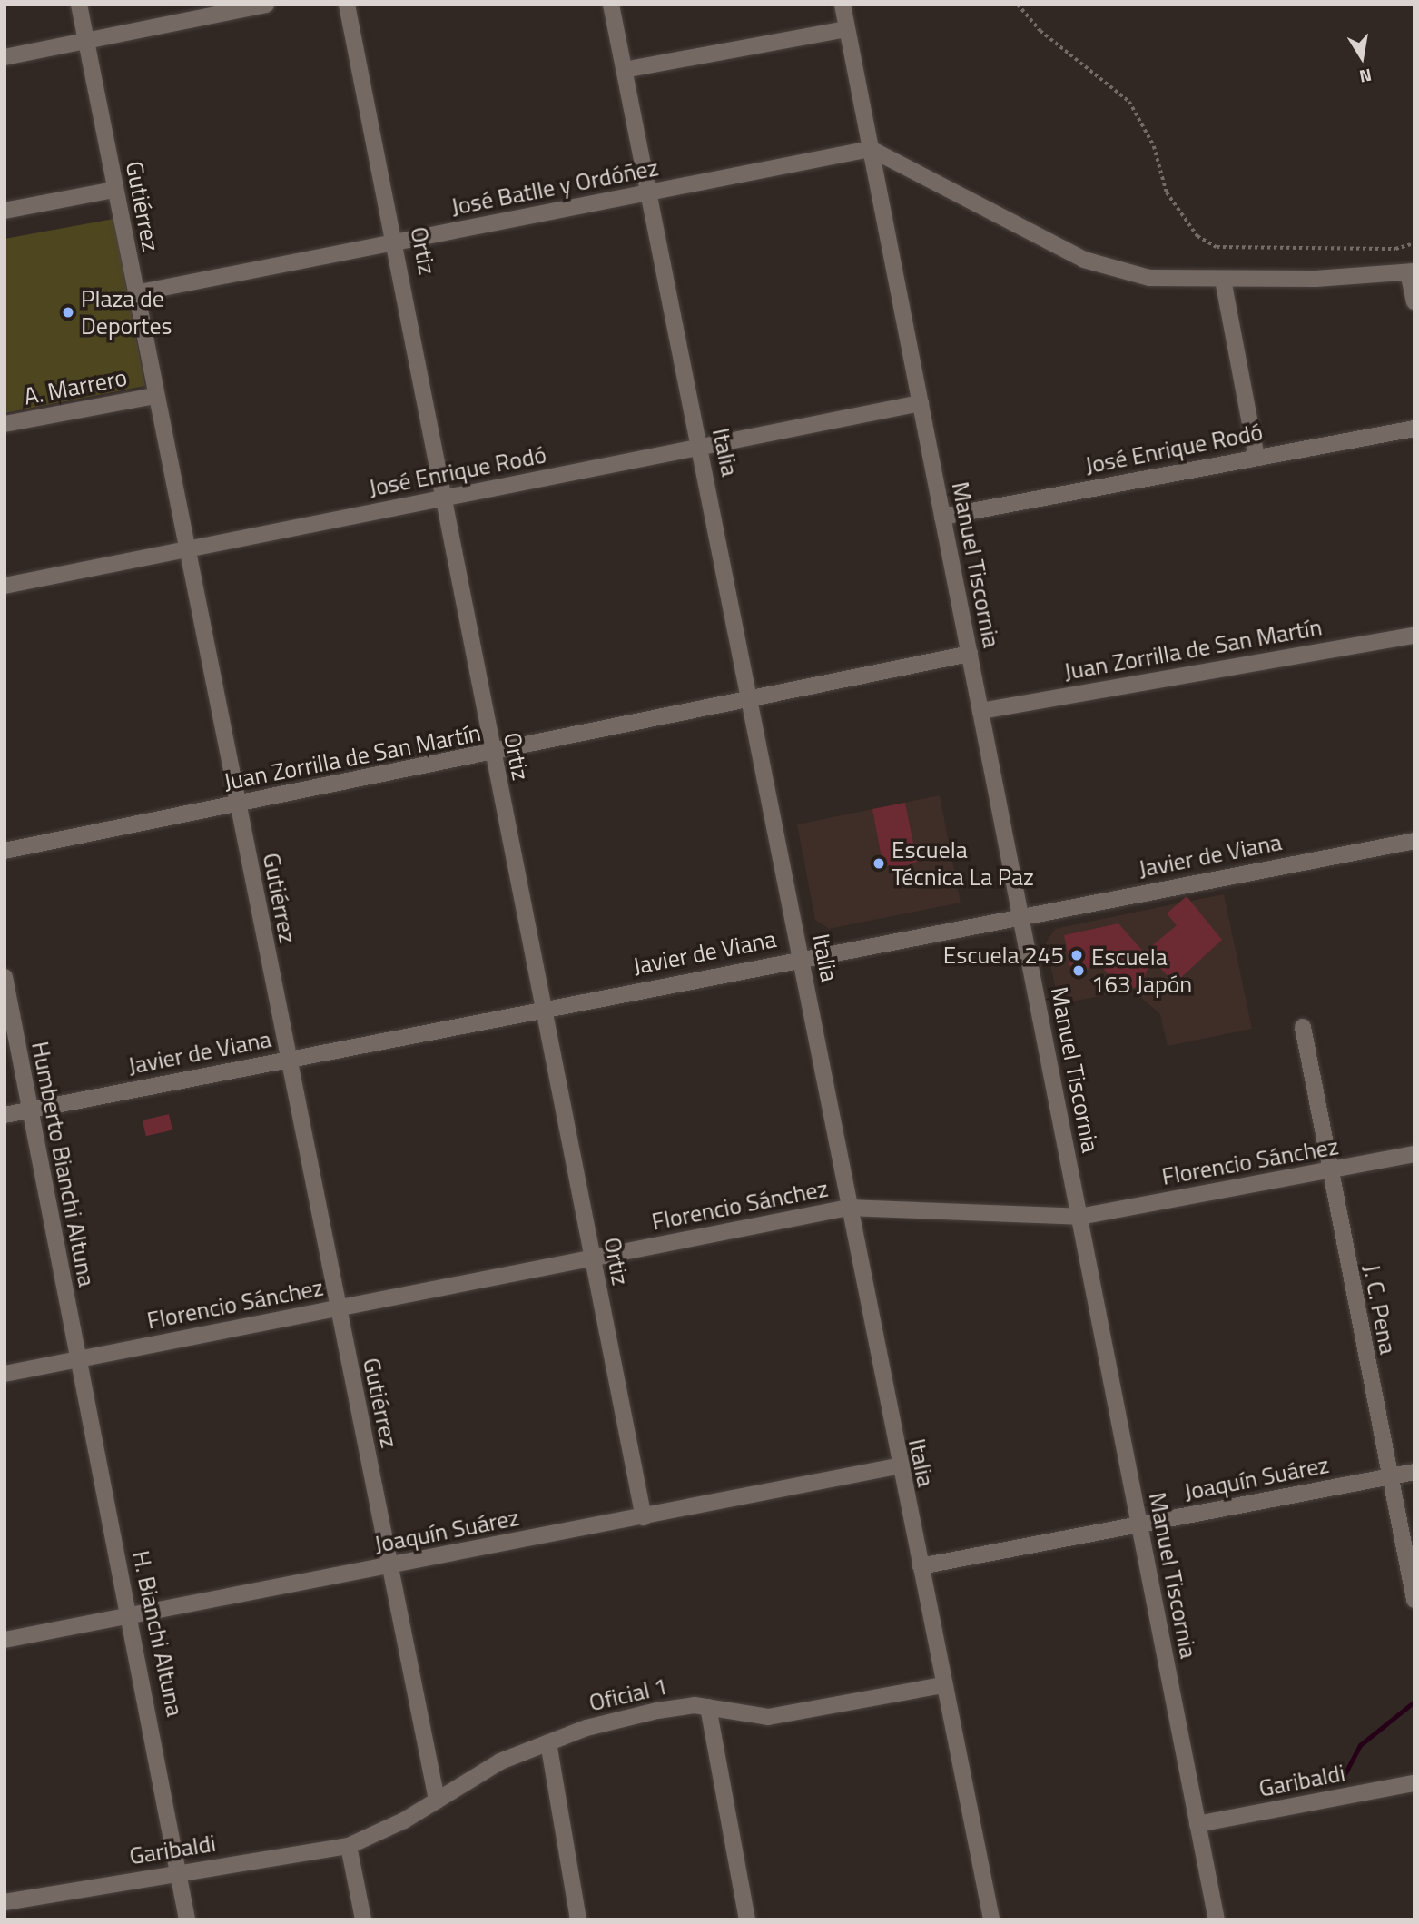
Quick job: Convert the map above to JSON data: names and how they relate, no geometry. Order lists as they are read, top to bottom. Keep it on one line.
{"streets":{"street":["José Batlle y Ordóñez","Gutiérrez","Ortiz","A. Marrero","José Enrique Rodó","Italia","Manuel Tiscornia","Juan Zorrilla de San Martín","Javier de Viana","Florencio Sánchez","Humberto Bianchi Altuna","J. C. Pena","Joaquín Suárez","H. Bianchi Altuna","Oficial 1","Garibaldi"]},"crossings":[["José Batlle y Ordóñez","Gutiérrez"],["José Batlle y Ordóñez","Ortiz"],["José Batlle y Ordóñez","Italia"],["José Batlle y Ordóñez","Manuel Tiscornia"],["Gutiérrez","A. Marrero"],["Gutiérrez","José Enrique Rodó"],["Gutiérrez","Juan Zorrilla de San Martín"],["Gutiérrez","Javier de Viana"],["Gutiérrez","Florencio Sánchez"],["Gutiérrez","Joaquín Suárez"],["Gutiérrez","Oficial 1"],["Ortiz","José Enrique Rodó"],["Ortiz","Juan Zorrilla de San Martín"],["Ortiz","Javier de Viana"],["Ortiz","Florencio Sánchez"],["Ortiz","Joaquín Suárez"],["José Enrique Rodó","Italia"],["José Enrique Rodó","Manuel Tiscornia"],["Italia","Juan Zorrilla de San Martín"],["Italia","Javier de Viana"],["Italia","Florencio Sánchez"],["Italia","Joaquín Suárez"],["Italia","Oficial 1"],["Manuel Tiscornia","Juan Zorrilla de San Martín"],["Manuel Tiscornia","Javier de Viana"],["Manuel Tiscornia","Florencio Sánchez"],["Manuel Tiscornia","Joaquín Suárez"],["Manuel Tiscornia","Garibaldi"],["Javier de Viana","Humberto Bianchi Altuna"],["Florencio Sánchez","Humberto Bianchi Altuna"],["Florencio Sánchez","J. C. Pena"],["Florencio Sánchez","H. Bianchi Altuna"],["Humberto Bianchi Altuna","H. Bianchi Altuna"],["J. C. Pena","Joaquín Suárez"],["Joaquín Suárez","H. Bianchi Altuna"],["H. Bianchi Altuna","Garibaldi"],["Oficial 1","Garibaldi"]],"places":["Plaza de Deportes","Escuela Técnica La Paz","Escuela 245","Escuela 163 Japón"],"north":"bottom"}
